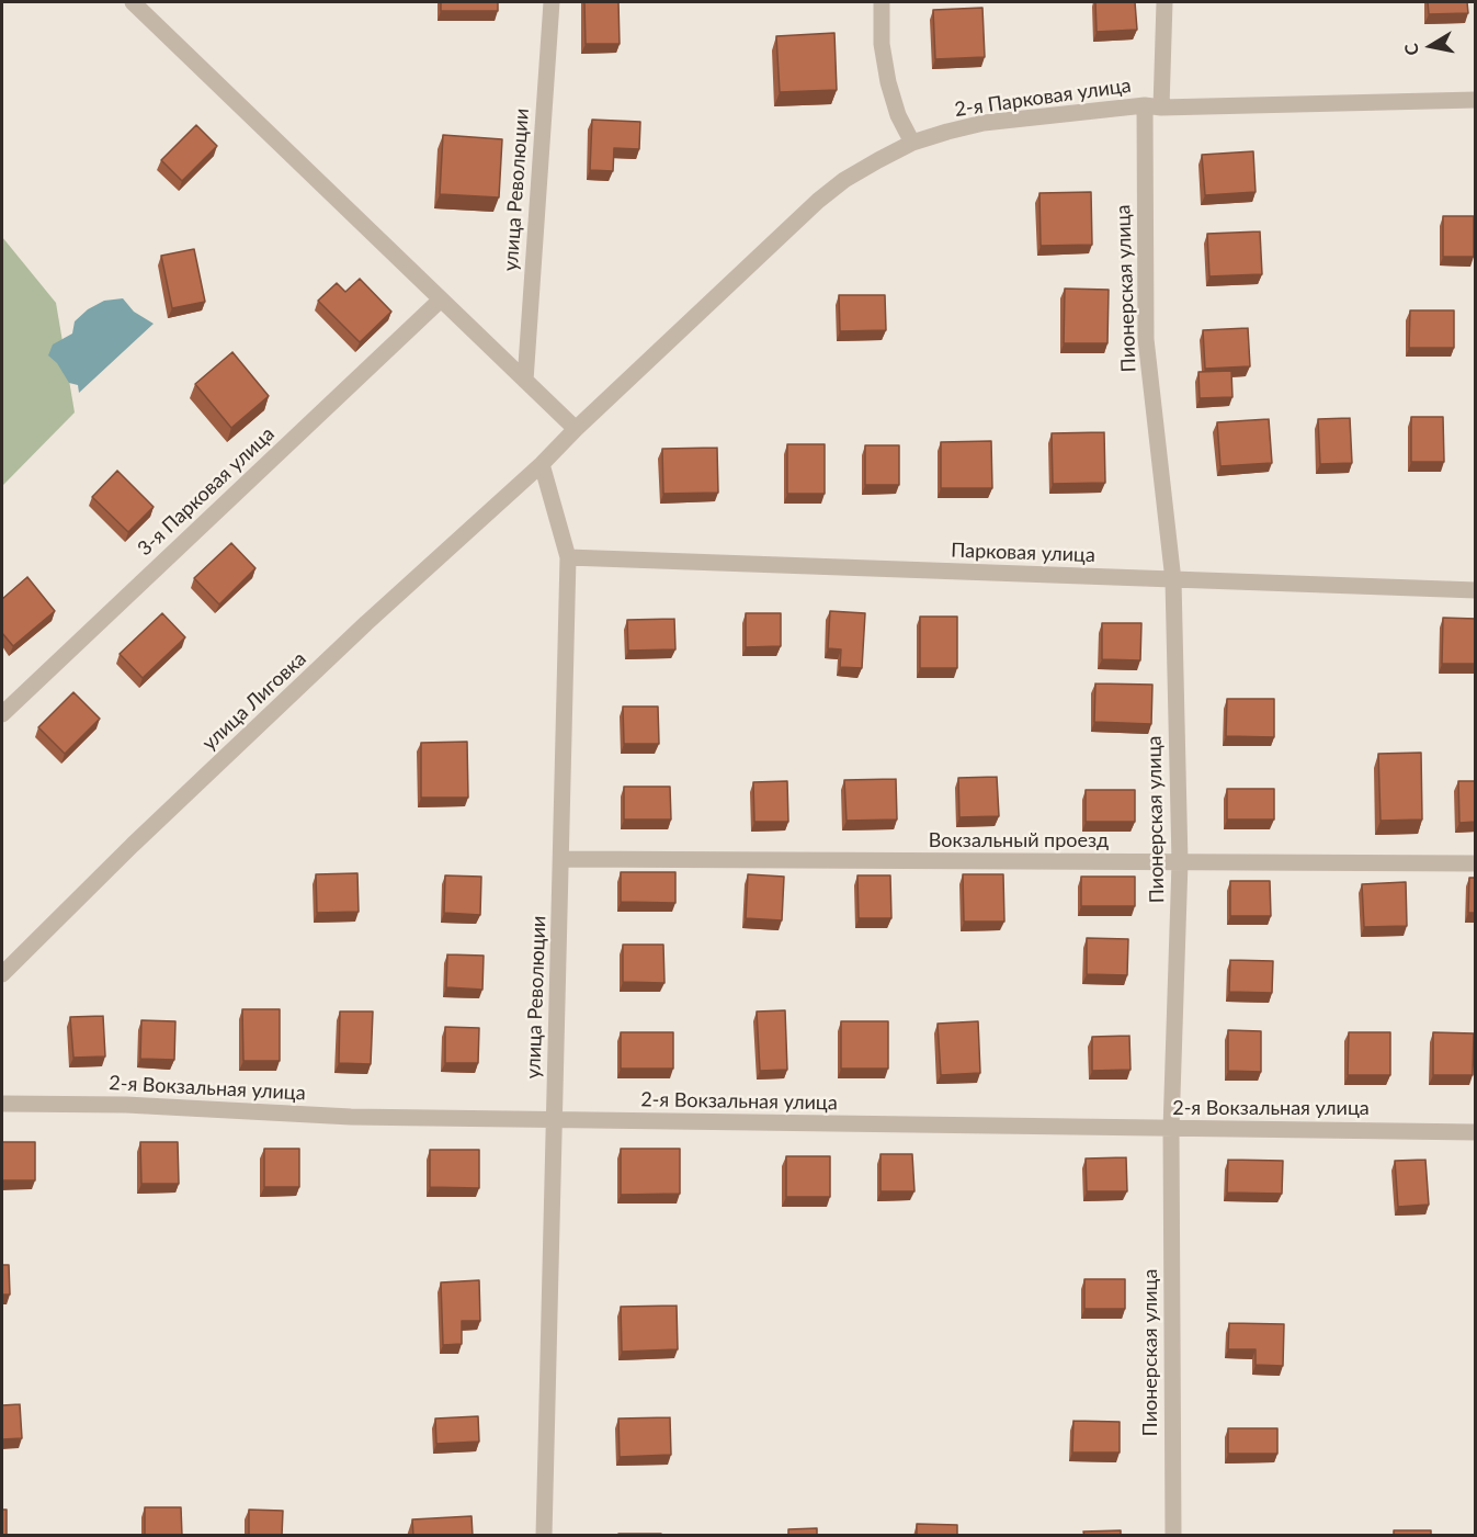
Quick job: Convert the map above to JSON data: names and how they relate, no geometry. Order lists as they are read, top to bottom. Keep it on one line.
{"streets":{"street":["2-я Парковая улица","улица Революции","Пионерская улица","3-я Парковая улица","Парковая улица","улица Лиговка","Вокзальный проезд","2-я Вокзальная улица"]},"crossings":[["2-я Парковая улица","улица Революции"],["2-я Парковая улица","Пионерская улица"],["2-я Парковая улица","улица Лиговка"],["улица Революции","Парковая улица"],["улица Революции","улица Лиговка"],["улица Революции","Вокзальный проезд"],["улица Революции","2-я Вокзальная улица"],["Пионерская улица","Парковая улица"],["Пионерская улица","Вокзальный проезд"],["Пионерская улица","2-я Вокзальная улица"]],"north":"left"}
